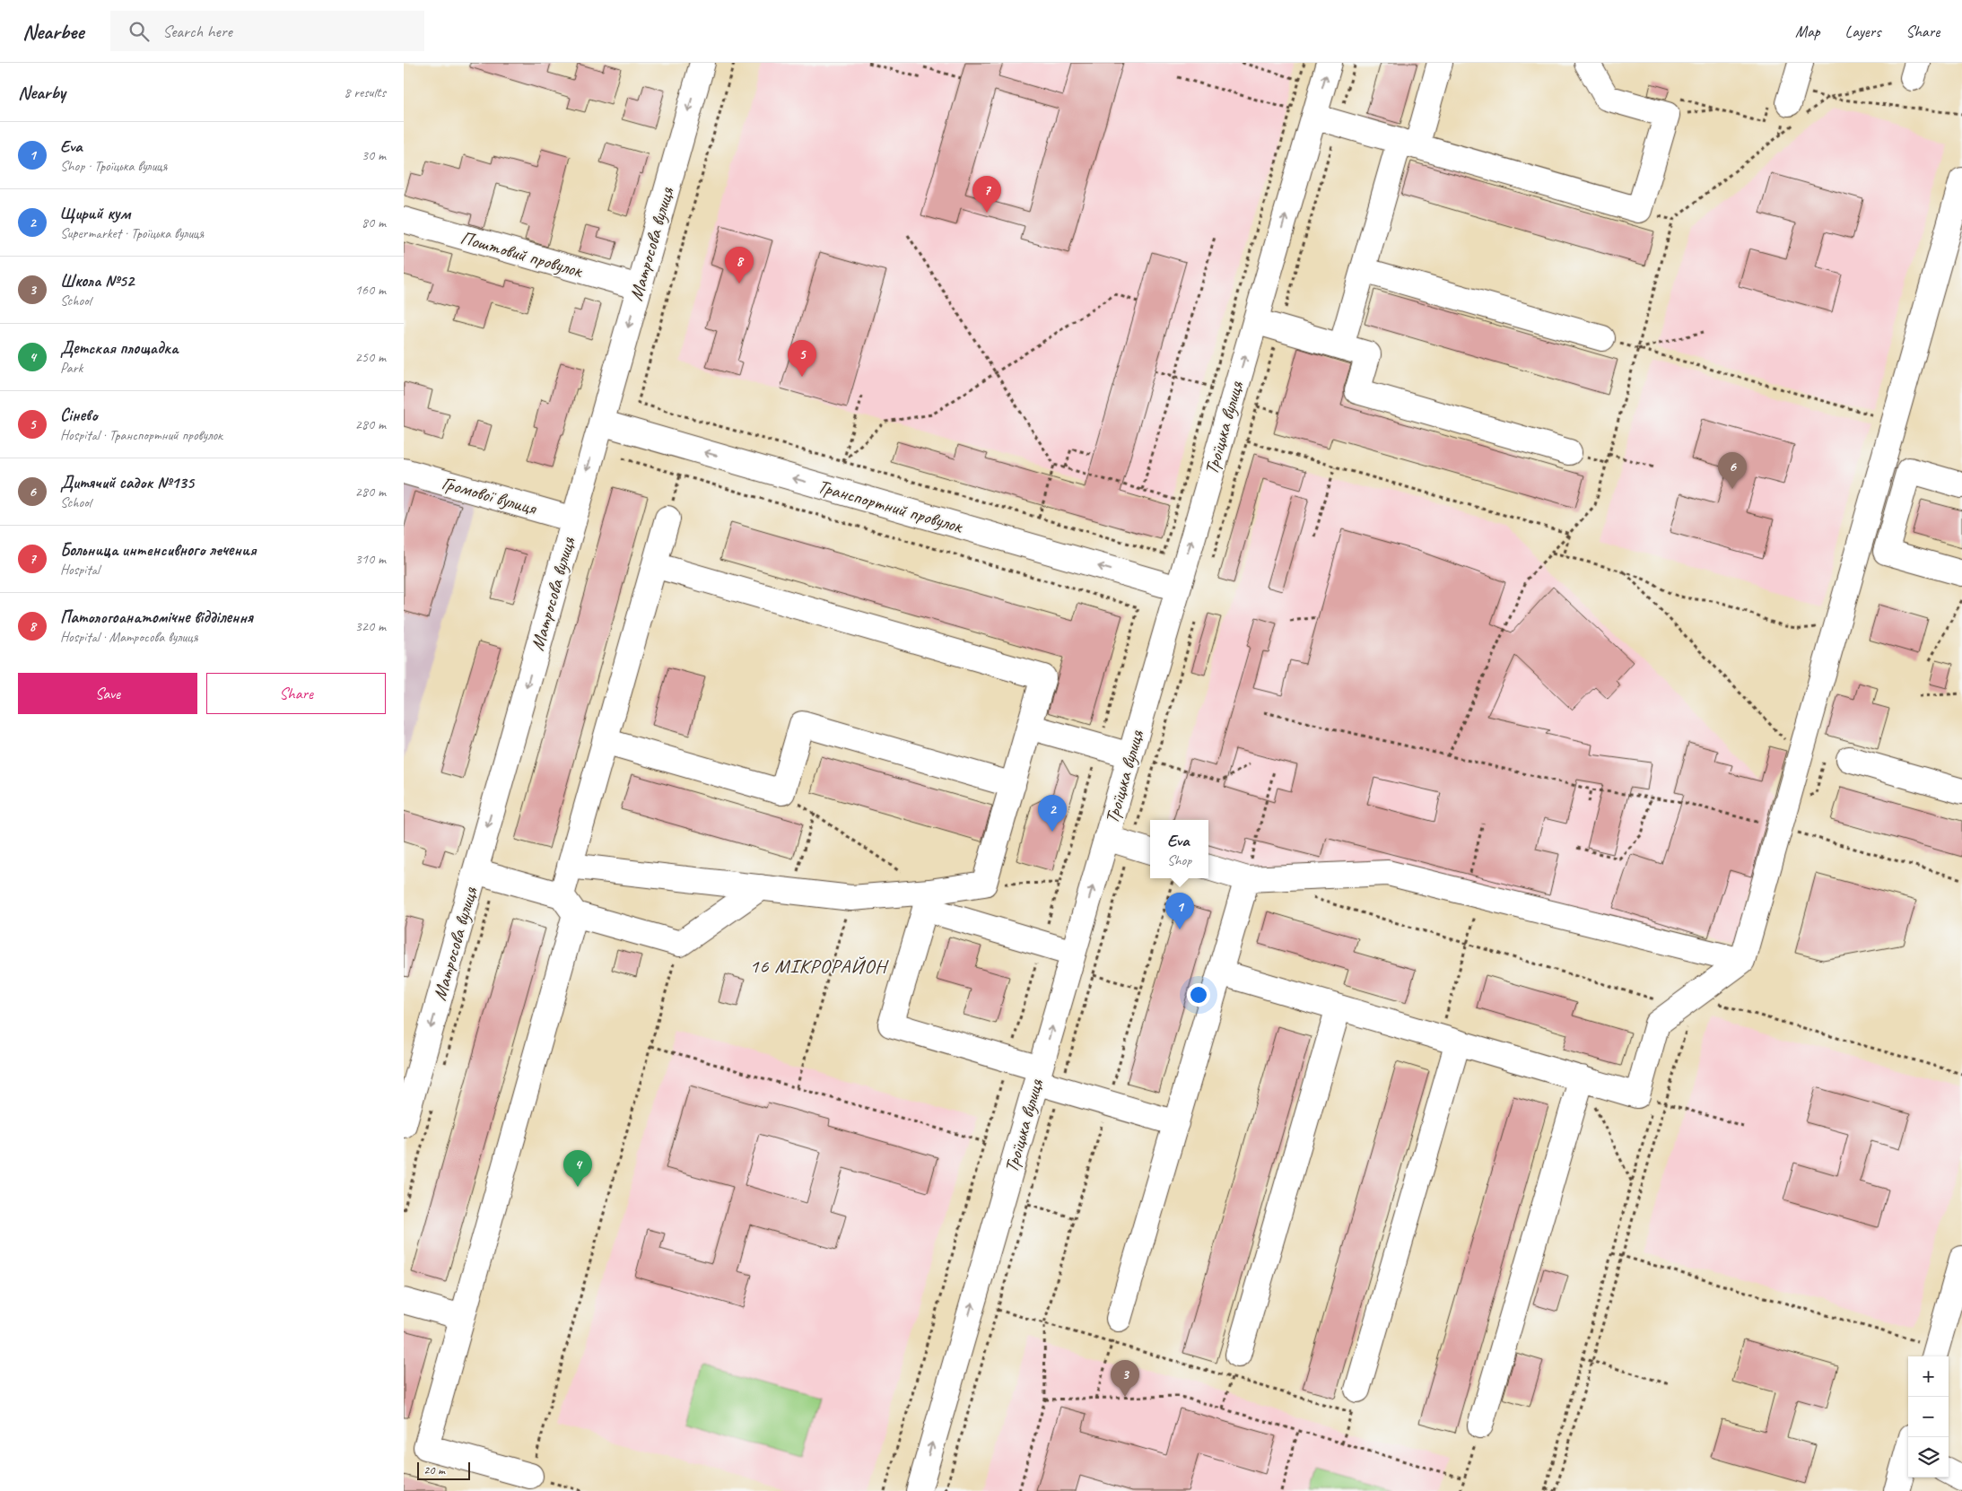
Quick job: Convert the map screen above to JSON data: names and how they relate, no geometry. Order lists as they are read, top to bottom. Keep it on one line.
{"streets":{"street":["Матросова вулиця","Поштовий провулок","Троїцька вулиця","Громової вулиця","Транспортний провулок"]},"crossings":[["Матросова вулиця","Поштовий провулок"],["Матросова вулиця","Громової вулиця"],["Матросова вулиця","Транспортний провулок"],["Троїцька вулиця","Транспортний провулок"]],"one_way":["Транспортний провулок"],"districts":["16 МІКРОРАЙОН"],"scale_bar":"20 m","page":{"header":"Nearbee","search":"Search here","nav":["Map","Layers","Share"],"heading":["Nearby","8 results"],"list":[{"mark":"1","name":"Eva","note":"Shop · Троїцька вулиця","value":"30 m"},{"mark":"2","name":"Щирий кум","note":"Supermarket · Троїцька вулиця","value":"80 m"},{"mark":"3","name":"Школа №52","note":"School","value":"160 m"},{"mark":"4","name":"Детская площадка","note":"Park","value":"250 m"},{"mark":"5","name":"Сінево","note":"Hospital · Транспортний провулок","value":"280 m"},{"mark":"6","name":"Дитячий садок №135","note":"School","value":"280 m"},{"mark":"7","name":"Больница интенсивного лечения","note":"Hospital","value":"310 m"},{"mark":"8","name":"Патологоанатомічне відділення","note":"Hospital · Матросова вулиця","value":"320 m"}],"pins":["7","8","5","6","2","1","4","3"],"buttons":["Save","Share"],"popup":["Eva","Shop"],"map_buttons":["+","−"],"scale":"20 m"}}
